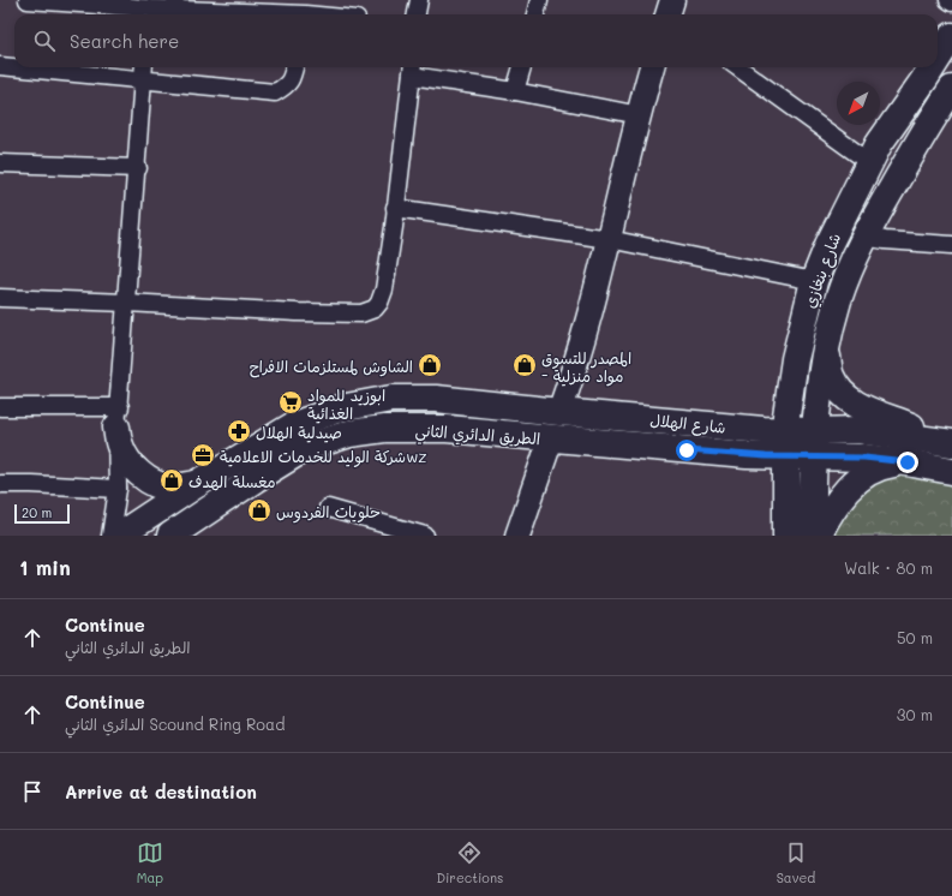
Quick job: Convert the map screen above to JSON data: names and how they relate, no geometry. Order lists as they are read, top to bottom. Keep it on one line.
{"streets":{"main road":["شارع بنغازي","شارع الهلال","الطريق الدائري الثاني"]},"crossings":[["شارع بنغازي","شارع الهلال"],["شارع بنغازي","الطريق الدائري الثاني"],["شارع الهلال","الطريق الدائري الثاني"]],"places":{"shop":["الشاوش لمستلزمات الافراح","المصدر للتسوق - مواد منزلية","مغسلة الهدف","حلويات الفردوس"],"supermarket":["ابوزيد للمواد الغذائية"],"pharmacy":["صيدلية الهلال"],"office":["شركة الوليد للخدمات الاعلاميةwz"]},"scale_bar":"20 m","north":"bottom left","page":{"search":"Search here","scale":"20 m","heading":["1 min","Walk · 80 m"],"list":[["Continue","الطريق الدائري الثاني","50 m"],["Continue","الدائري الثاني Scound Ring Road","30 m"],"Arrive at destination"],"nav":["Map","Directions","Saved"]}}
